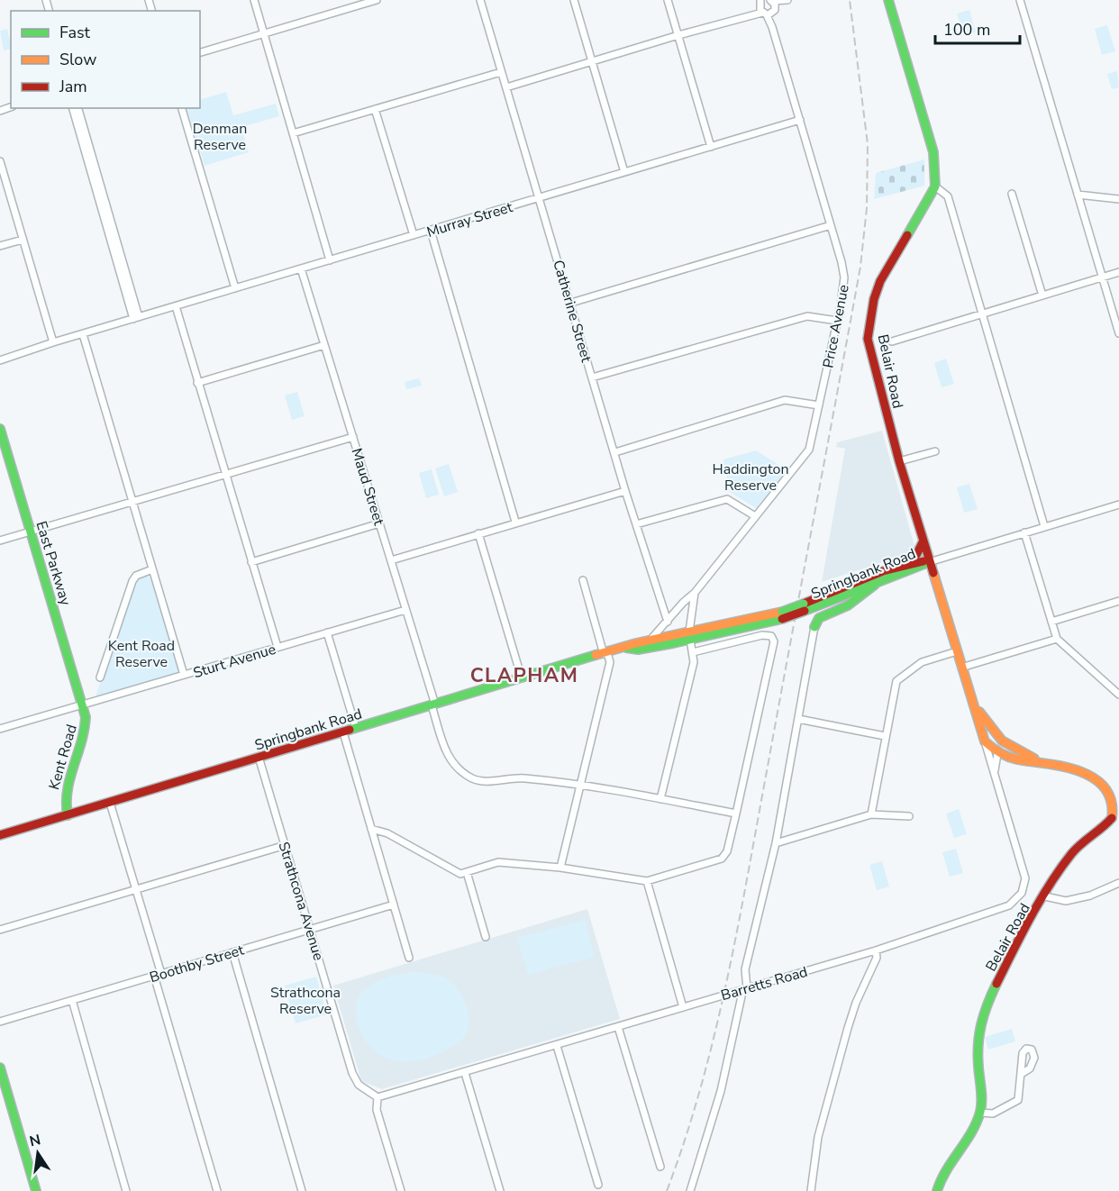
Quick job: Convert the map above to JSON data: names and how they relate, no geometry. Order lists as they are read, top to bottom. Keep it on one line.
{"streets":{"main road":["Belair Road","East Parkway","Springbank Road","Kent Road"],"street":["Murray Street","Catherine Street","Price Avenue","Maud Street","Sturt Avenue","Strathcona Avenue","Boothby Street","Barretts Road"]},"crossings":[["Murray Street","Catherine Street"],["Murray Street","Price Avenue"],["Murray Street","Maud Street"],["Catherine Street","Price Avenue"],["Price Avenue","Springbank Road"],["Belair Road","Springbank Road"],["Belair Road","Barretts Road"],["Maud Street","Springbank Road"],["Maud Street","Sturt Avenue"],["East Parkway","Sturt Avenue"],["East Parkway","Kent Road"],["Springbank Road","Kent Road"],["Springbank Road","Strathcona Avenue"],["Sturt Avenue","Kent Road"],["Strathcona Avenue","Boothby Street"],["Strathcona Avenue","Barretts Road"]],"districts":["CLAPHAM"],"parks":["Denman Reserve","Haddington Reserve","Kent Road Reserve","Strathcona Reserve"],"legend":["Fast","Slow","Jam"],"scale_bar":"100 m","north":"top"}
